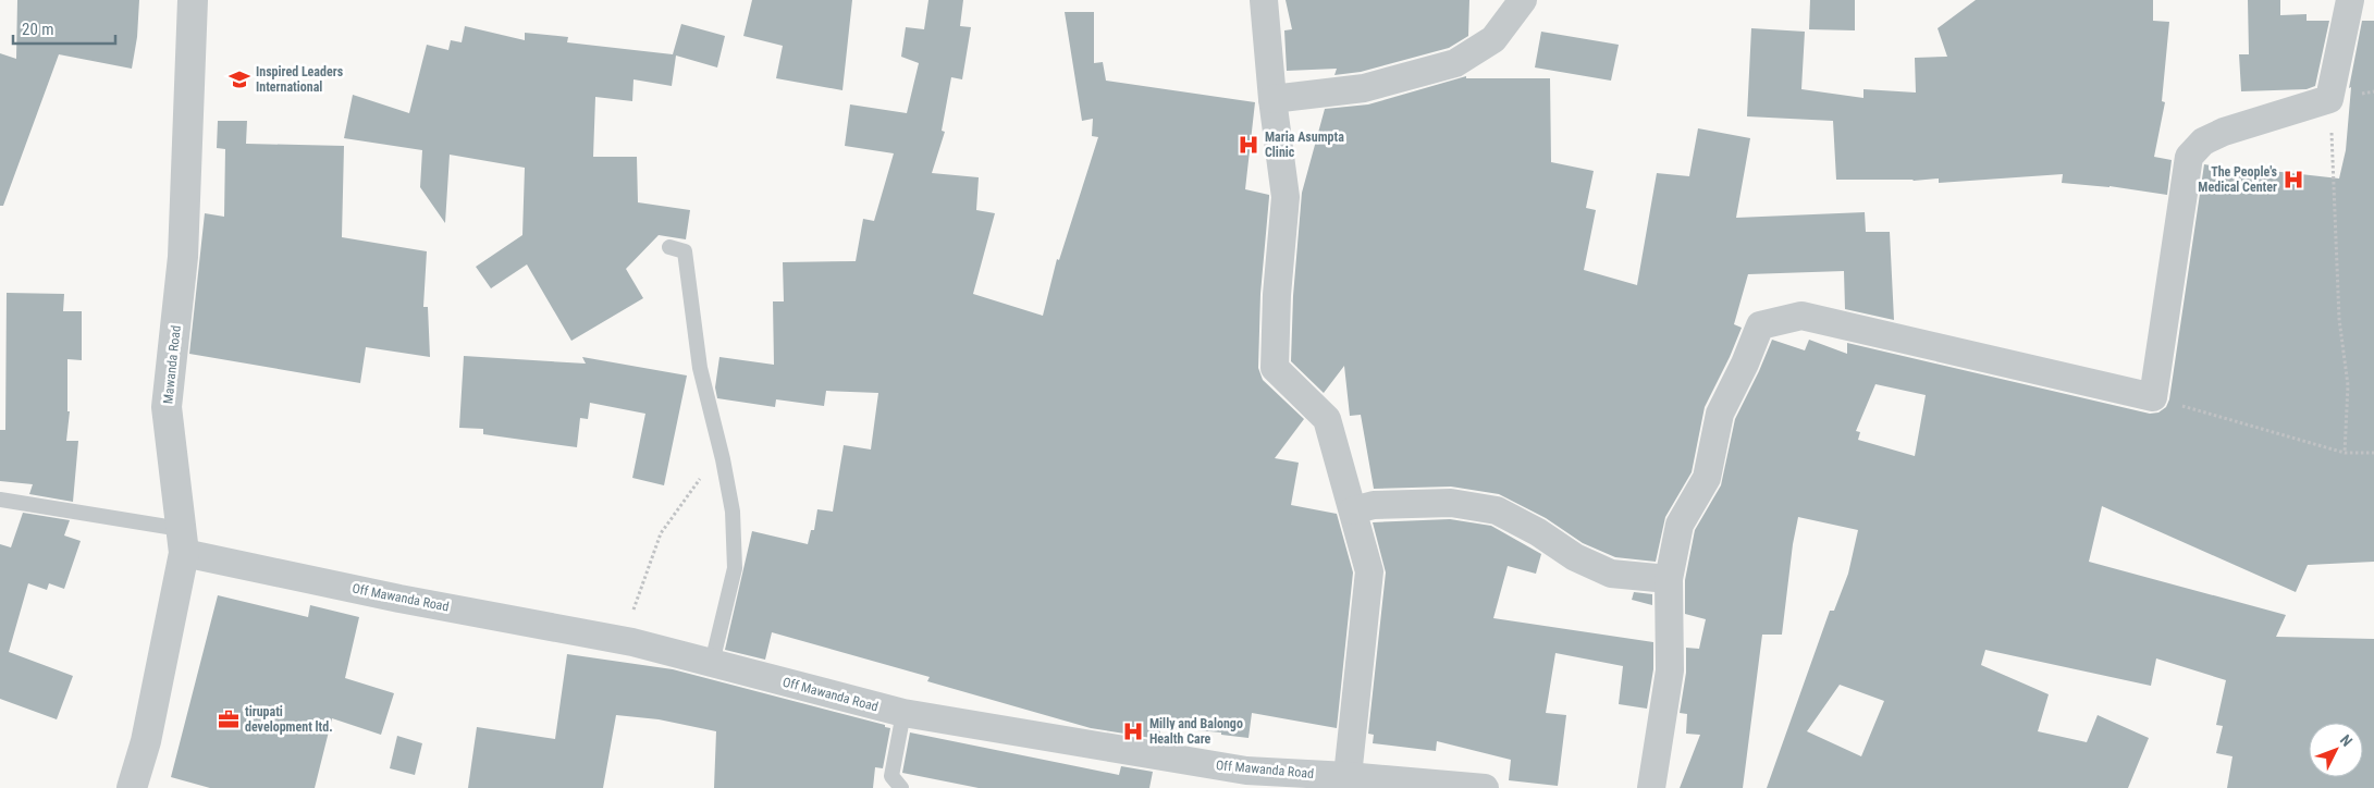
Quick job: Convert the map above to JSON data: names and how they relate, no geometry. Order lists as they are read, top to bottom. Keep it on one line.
{"streets":{"street":["Mawanda Road","Off Mawanda Road"]},"crossings":[["Mawanda Road","Off Mawanda Road"]],"places":{"school or university":["Inspired Leaders International"],"hospital":["Maria Asumpta Clinic","The People's Medical Center","Milly and Balongo Health Care"],"office":["tirupati development ltd."]},"scale_bar":"20 m","north":"top right"}
